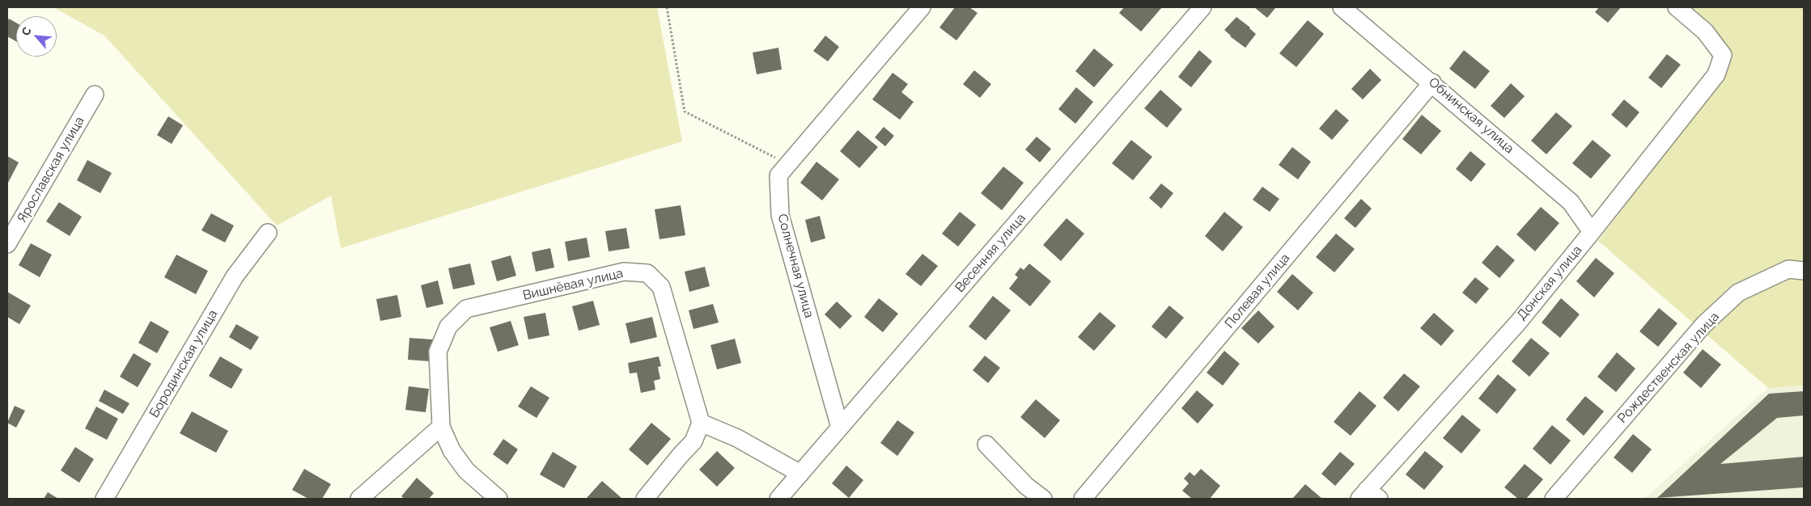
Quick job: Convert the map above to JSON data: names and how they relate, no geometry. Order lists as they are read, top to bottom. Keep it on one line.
{"streets":{"street":["Обнинская улица","Ярославская улица","Весенняя улица","Солнечная улица","Донская улица","Вишнёвая улица","Полевая улица","Бородинская улица","Рождественская улица"]},"crossings":[["Обнинская улица","Донская улица"],["Обнинская улица","Полевая улица"],["Весенняя улица","Солнечная улица"]],"north":"top left"}
